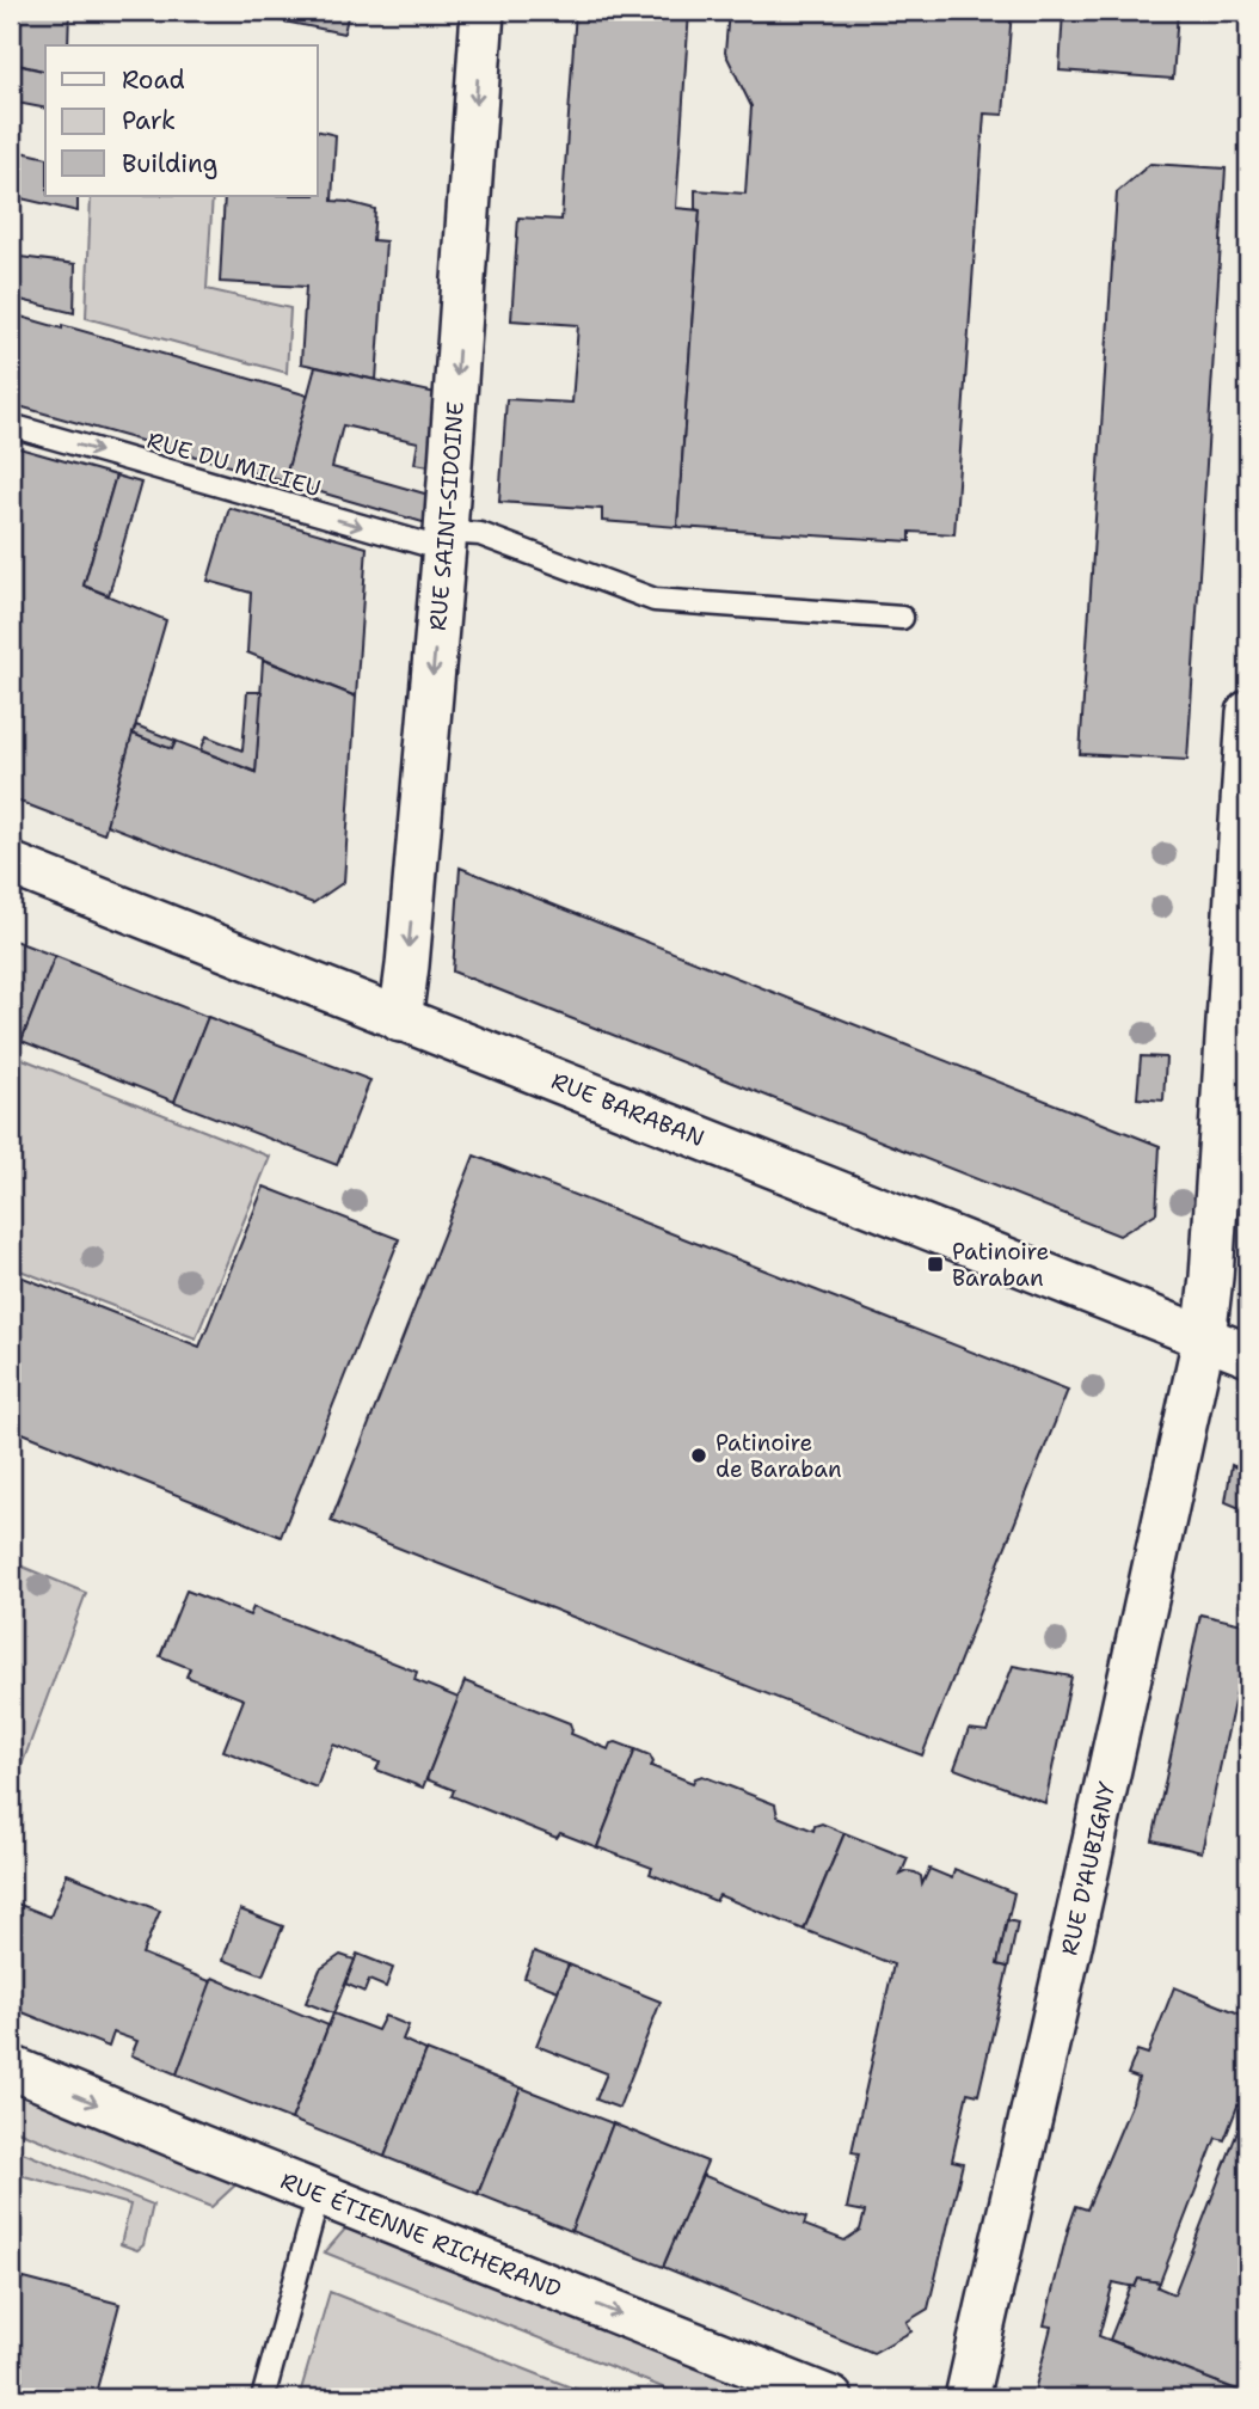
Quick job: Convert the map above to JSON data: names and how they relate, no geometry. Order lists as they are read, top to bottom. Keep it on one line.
{"streets":{"street":["RUE SAINT-SIDOINE","RUE BARABAN","RUE D'AUBIGNY","RUE ÉTIENNE RICHERAND"],"lane":["RUE DU MILIEU"]},"crossings":[["RUE DU MILIEU","RUE SAINT-SIDOINE"],["RUE SAINT-SIDOINE","RUE BARABAN"],["RUE BARABAN","RUE D'AUBIGNY"]],"one_way":["RUE DU MILIEU","RUE SAINT-SIDOINE","RUE ÉTIENNE RICHERAND"],"places":{"transit":["Patinoire Baraban"],"other":["Patinoire de Baraban"]},"legend":["Road","Park","Building"]}
